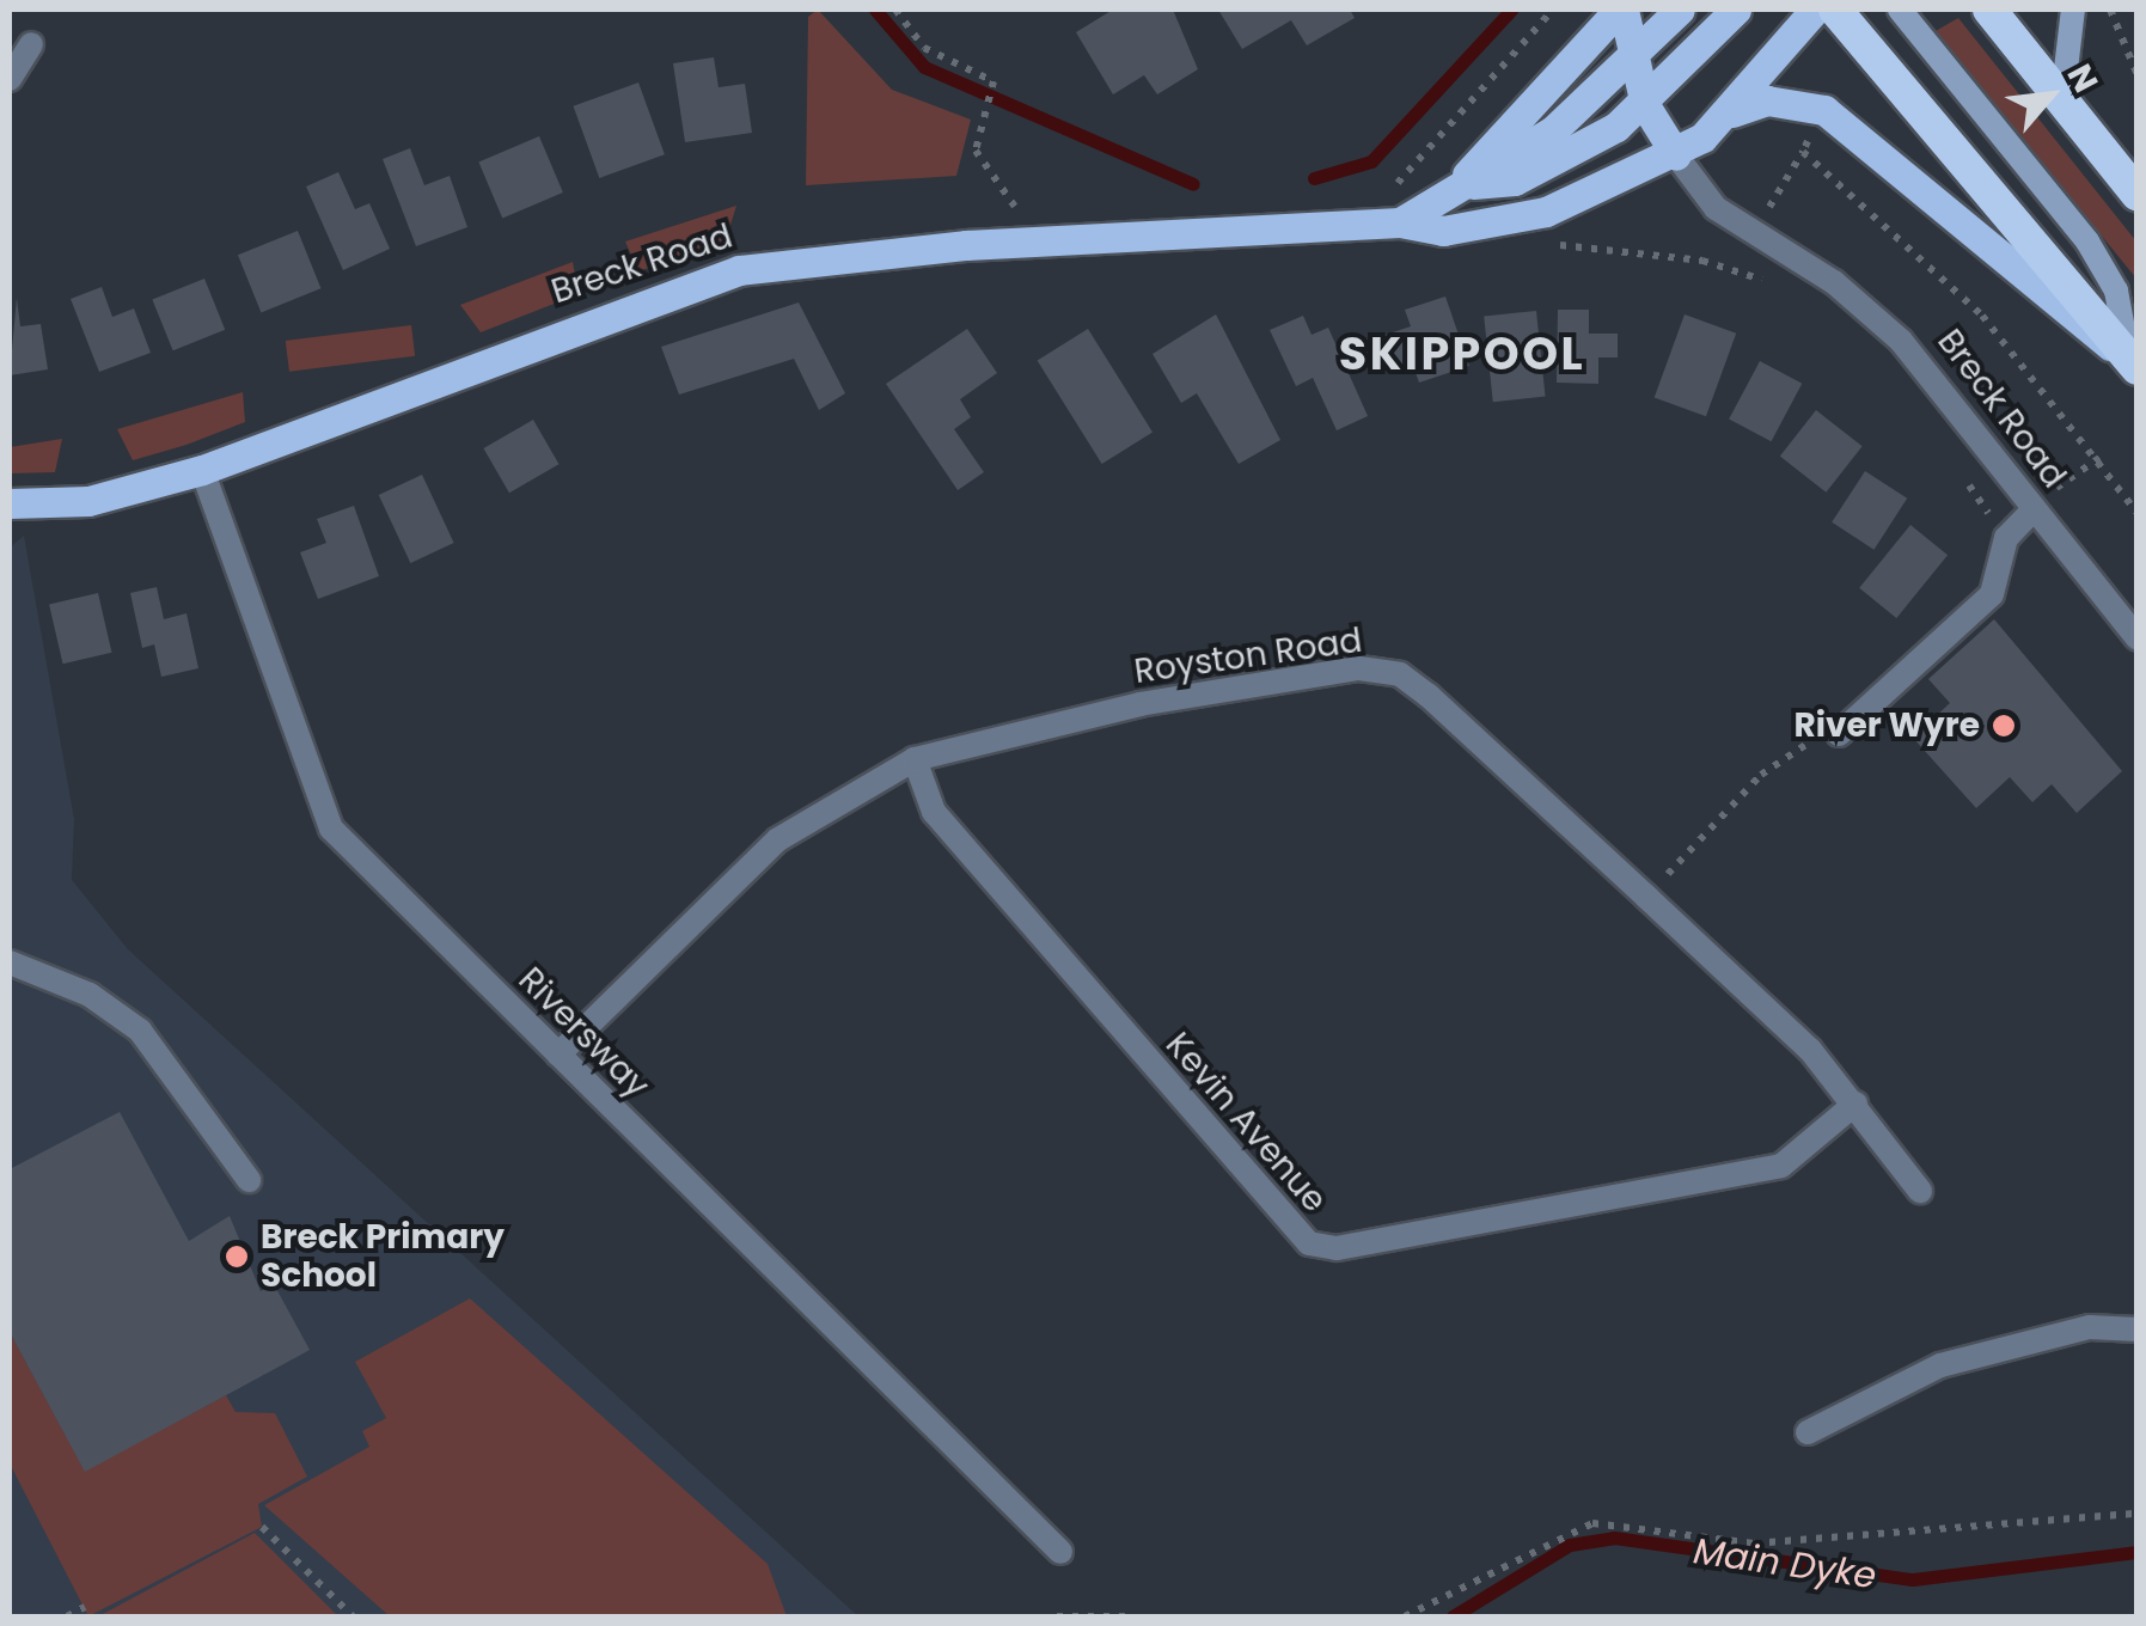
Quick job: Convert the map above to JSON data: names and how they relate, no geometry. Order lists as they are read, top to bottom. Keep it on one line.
{"streets":{"main road":["Breck Road"],"street":["Royston Road","Riversway","Kevin Avenue"]},"crossings":[["Breck Road","Riversway"],["Royston Road","Riversway"],["Royston Road","Kevin Avenue"]],"districts":["SKIPPOOL"],"water":["Main Dyke"],"places":["River Wyre","Breck Primary School"],"north":"top right"}
